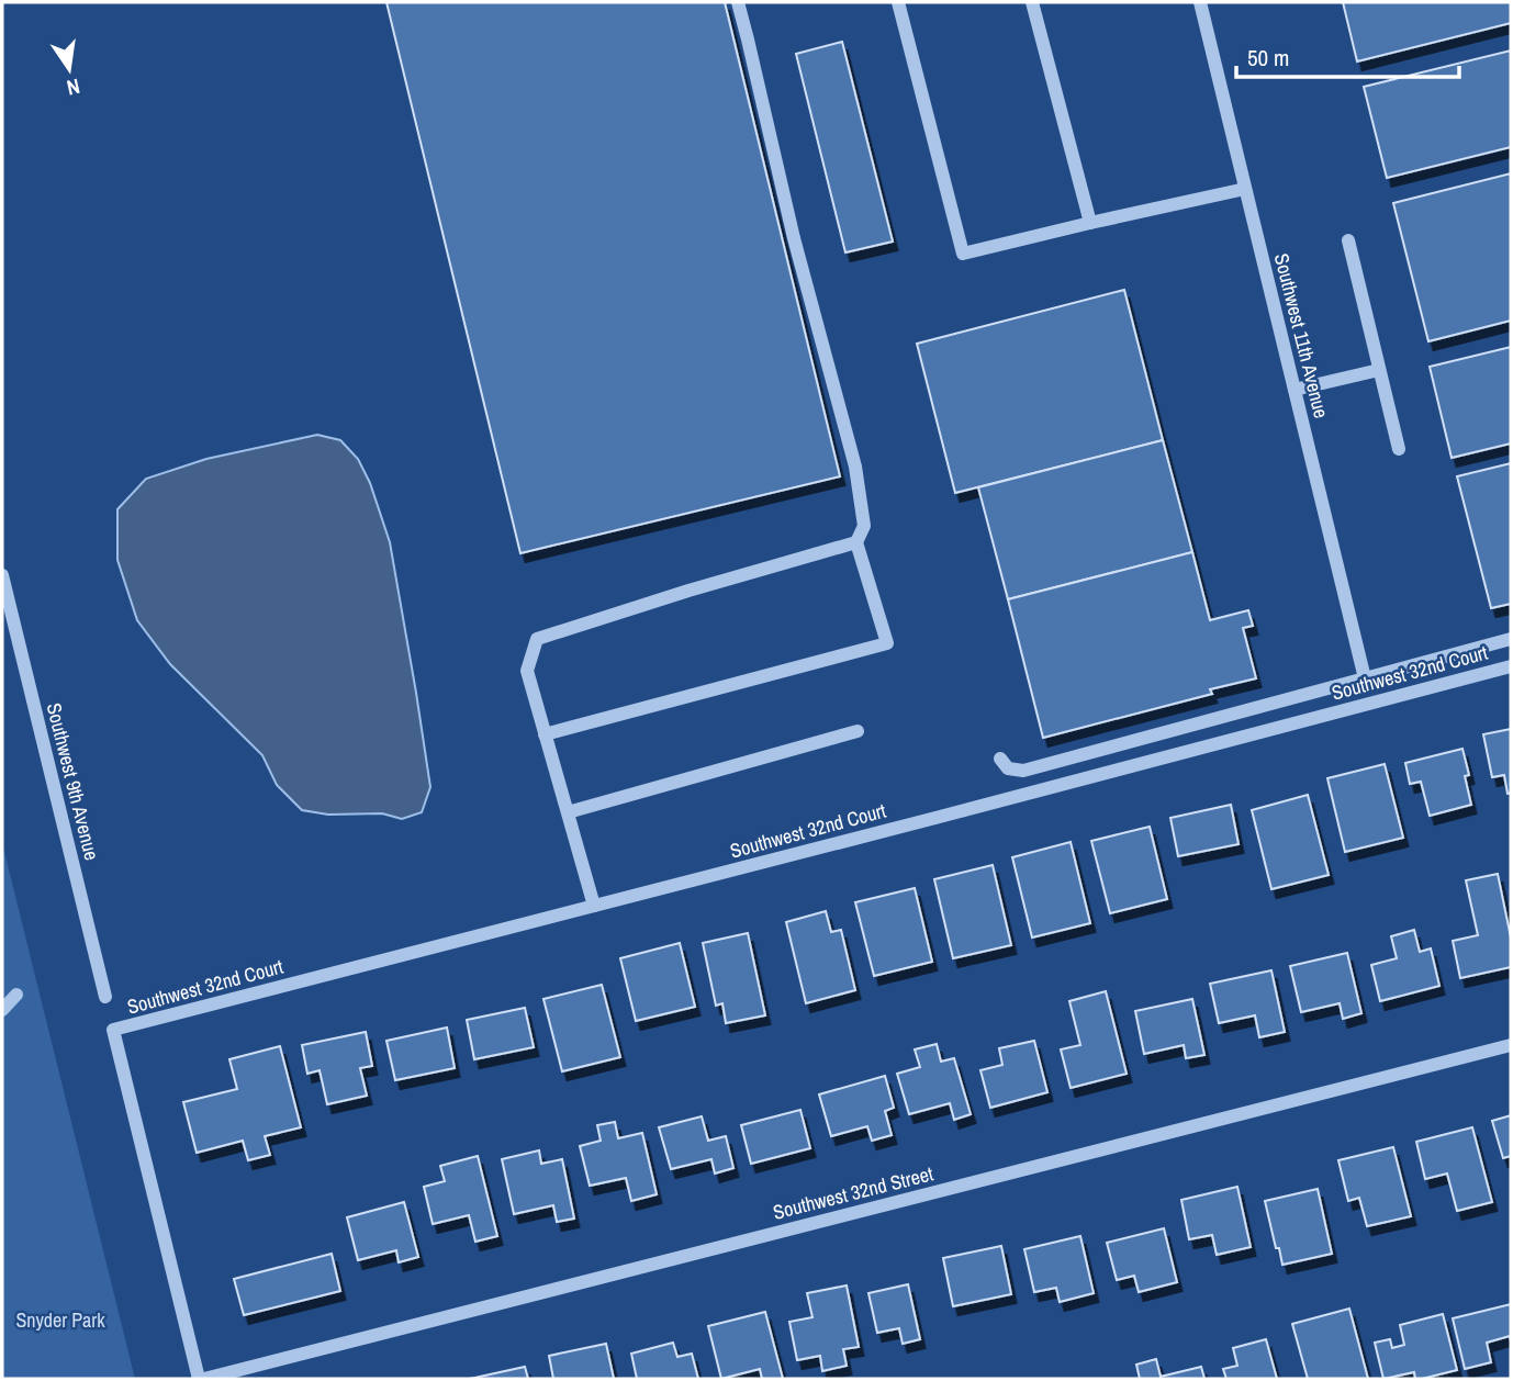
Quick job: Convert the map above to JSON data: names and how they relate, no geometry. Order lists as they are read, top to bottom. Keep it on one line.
{"streets":{"street":["Southwest 11th Avenue","Southwest 32nd Court","Southwest 9th Avenue","Southwest 32nd Street"]},"crossings":[["Southwest 11th Avenue","Southwest 32nd Court"]],"parks":["Snyder Park"],"scale_bar":"50 m","north":"bottom"}
